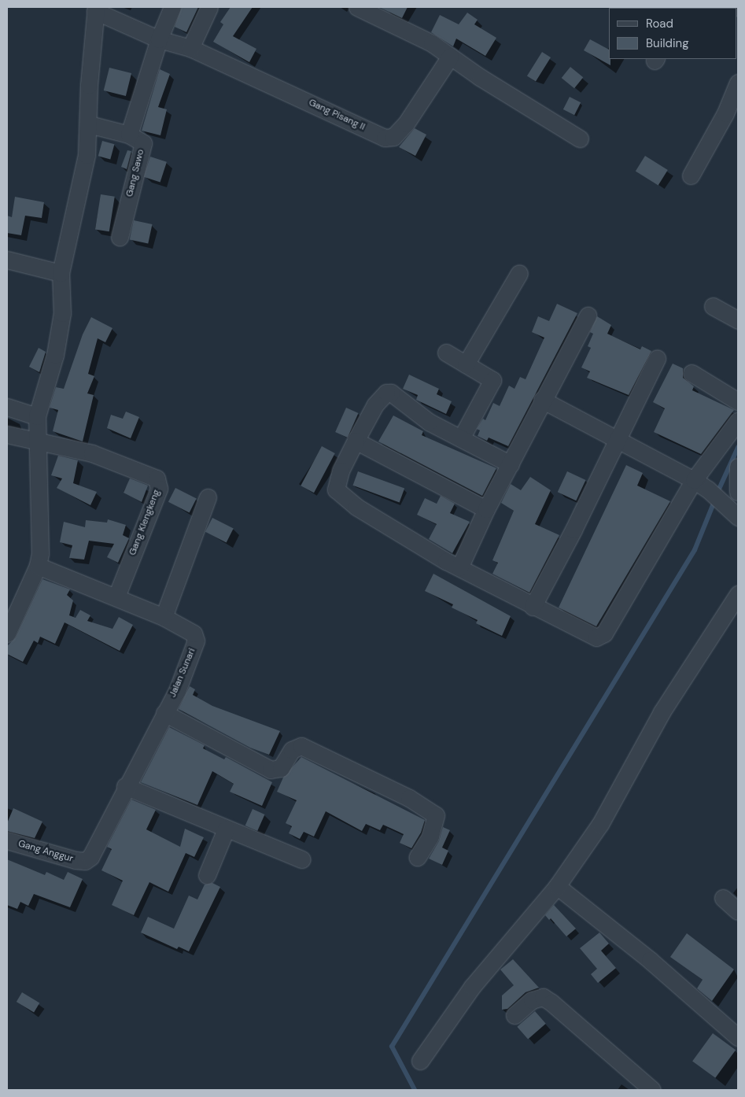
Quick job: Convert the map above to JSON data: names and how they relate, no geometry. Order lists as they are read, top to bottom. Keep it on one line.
{"streets":{"street":["Gang Pisang II","Gang Sawo","Gang Klengkeng","Jalan Sunari","Gang Anggur"]},"crossings":[["Gang Klengkeng","Jalan Sunari"],["Jalan Sunari","Gang Anggur"]],"legend":["Road","Building"]}
